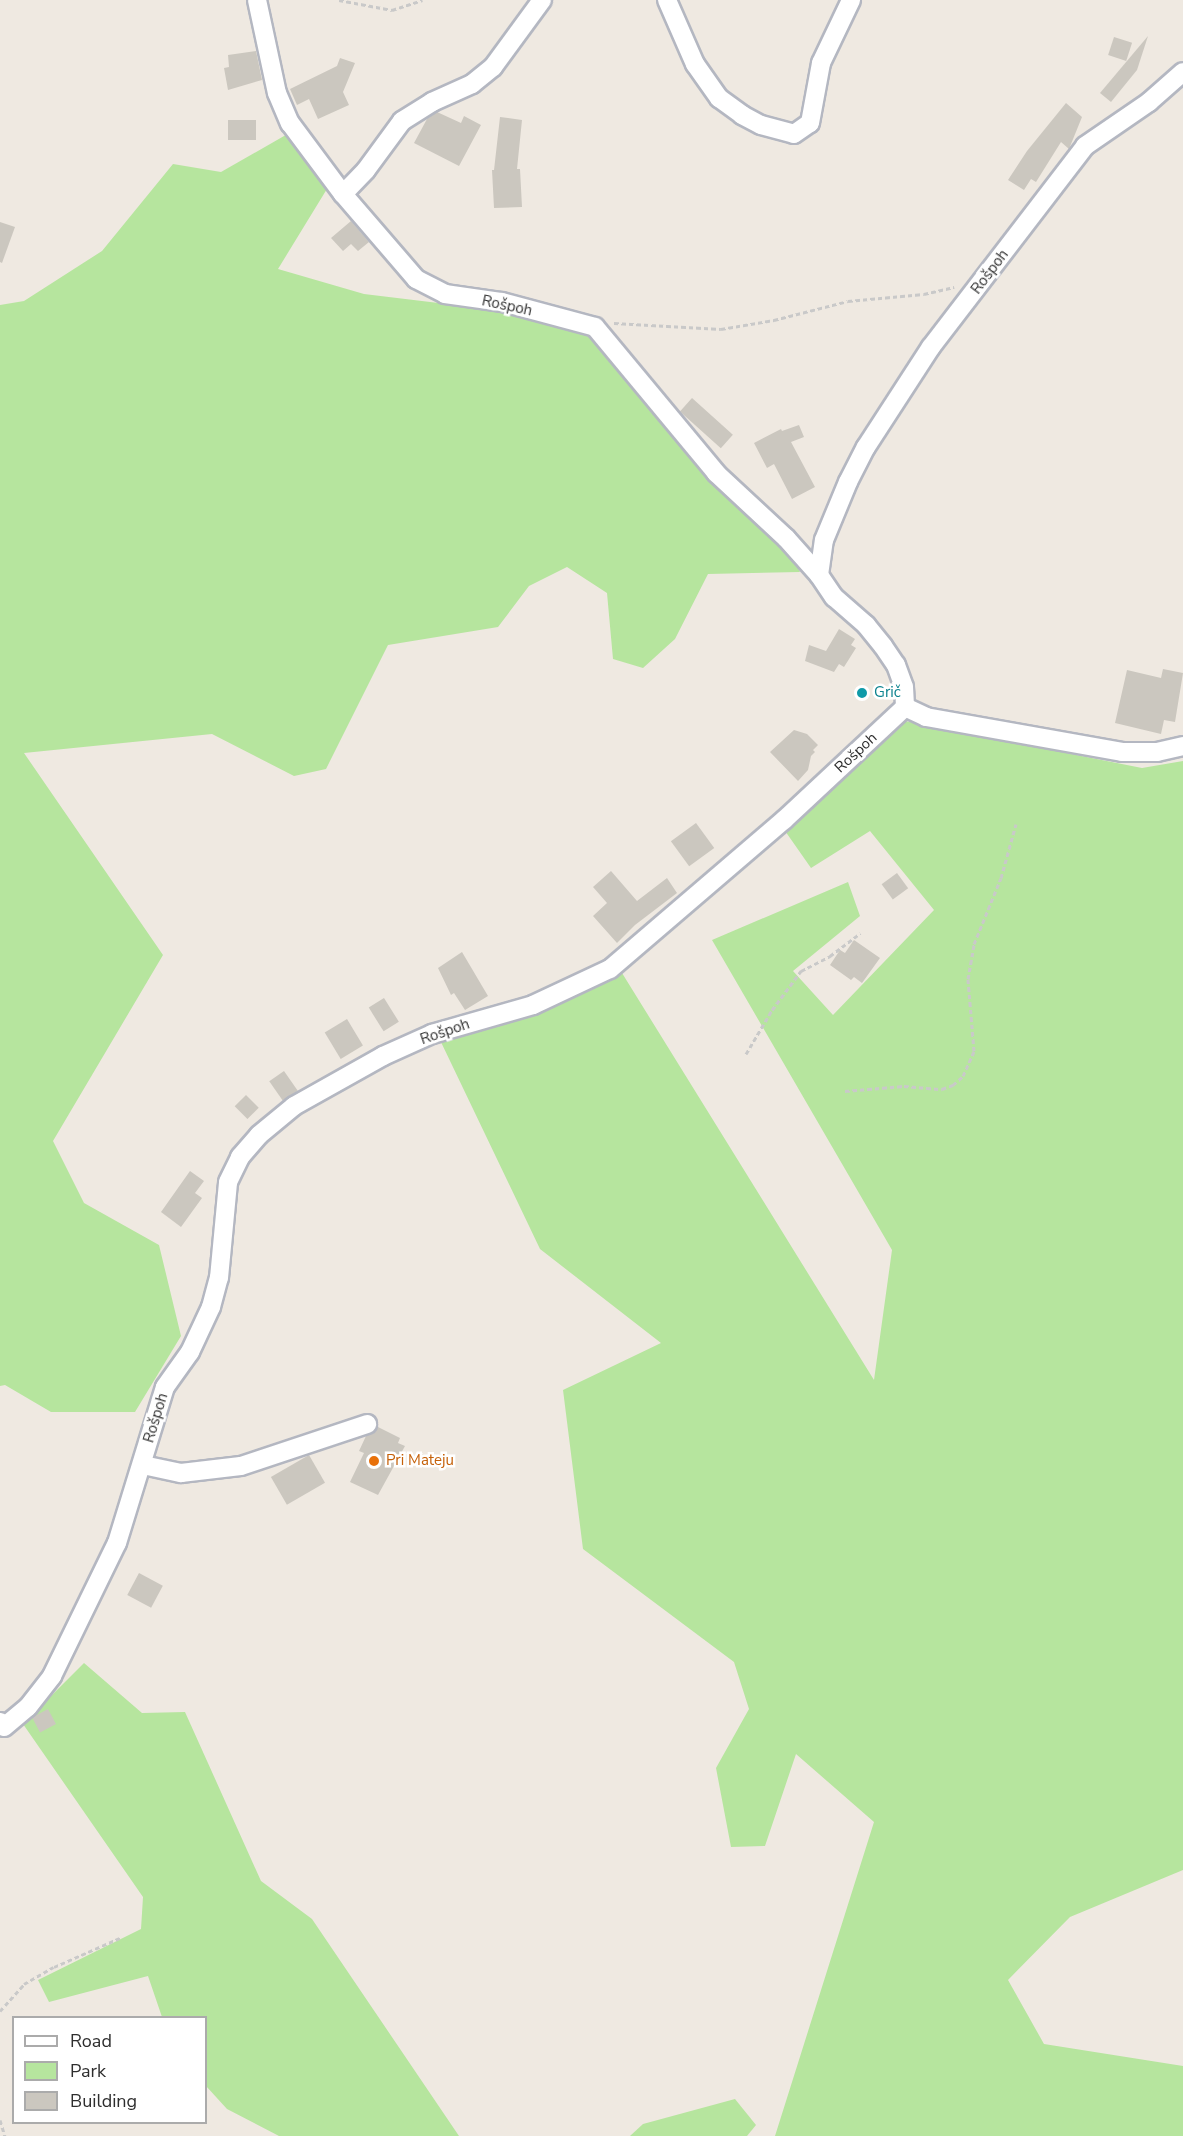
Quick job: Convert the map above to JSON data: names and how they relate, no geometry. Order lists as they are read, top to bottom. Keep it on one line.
{"streets":{"street":["Rošpoh"]},"places":["Grič","Pri Mateju"],"legend":["Road","Park","Building"]}
